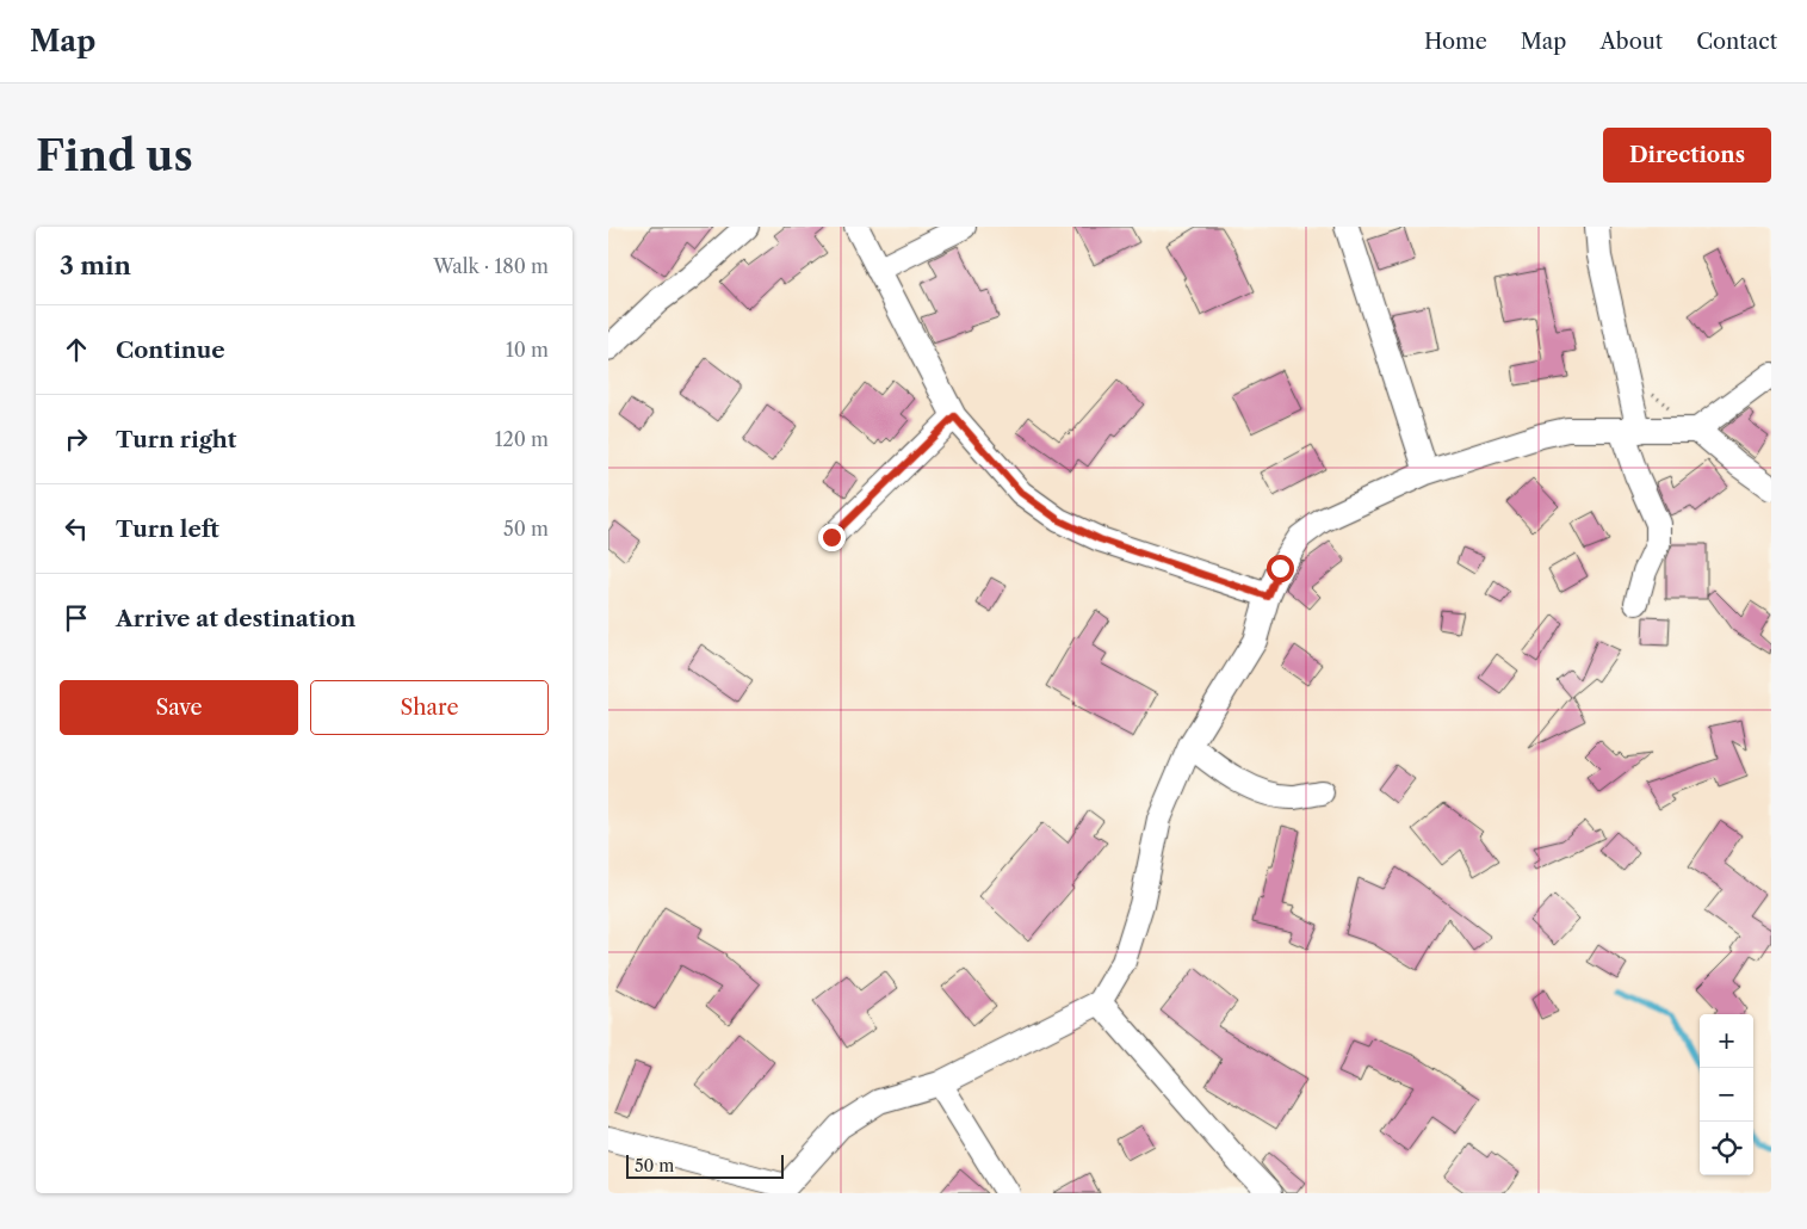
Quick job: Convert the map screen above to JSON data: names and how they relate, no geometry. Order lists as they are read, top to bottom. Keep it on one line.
{"scale_bar":"50 m","page":{"header":"Map","nav":["Home","Map","About","Contact"],"buttons":["Directions",["Save","Share"]],"title":"Find us","heading":["3 min","Walk · 180 m"],"list":[["Continue","10 m"],["Turn right","120 m"],["Turn left","50 m"],"Arrive at destination"],"map_buttons":["+","−"],"scale":"50 m"}}
